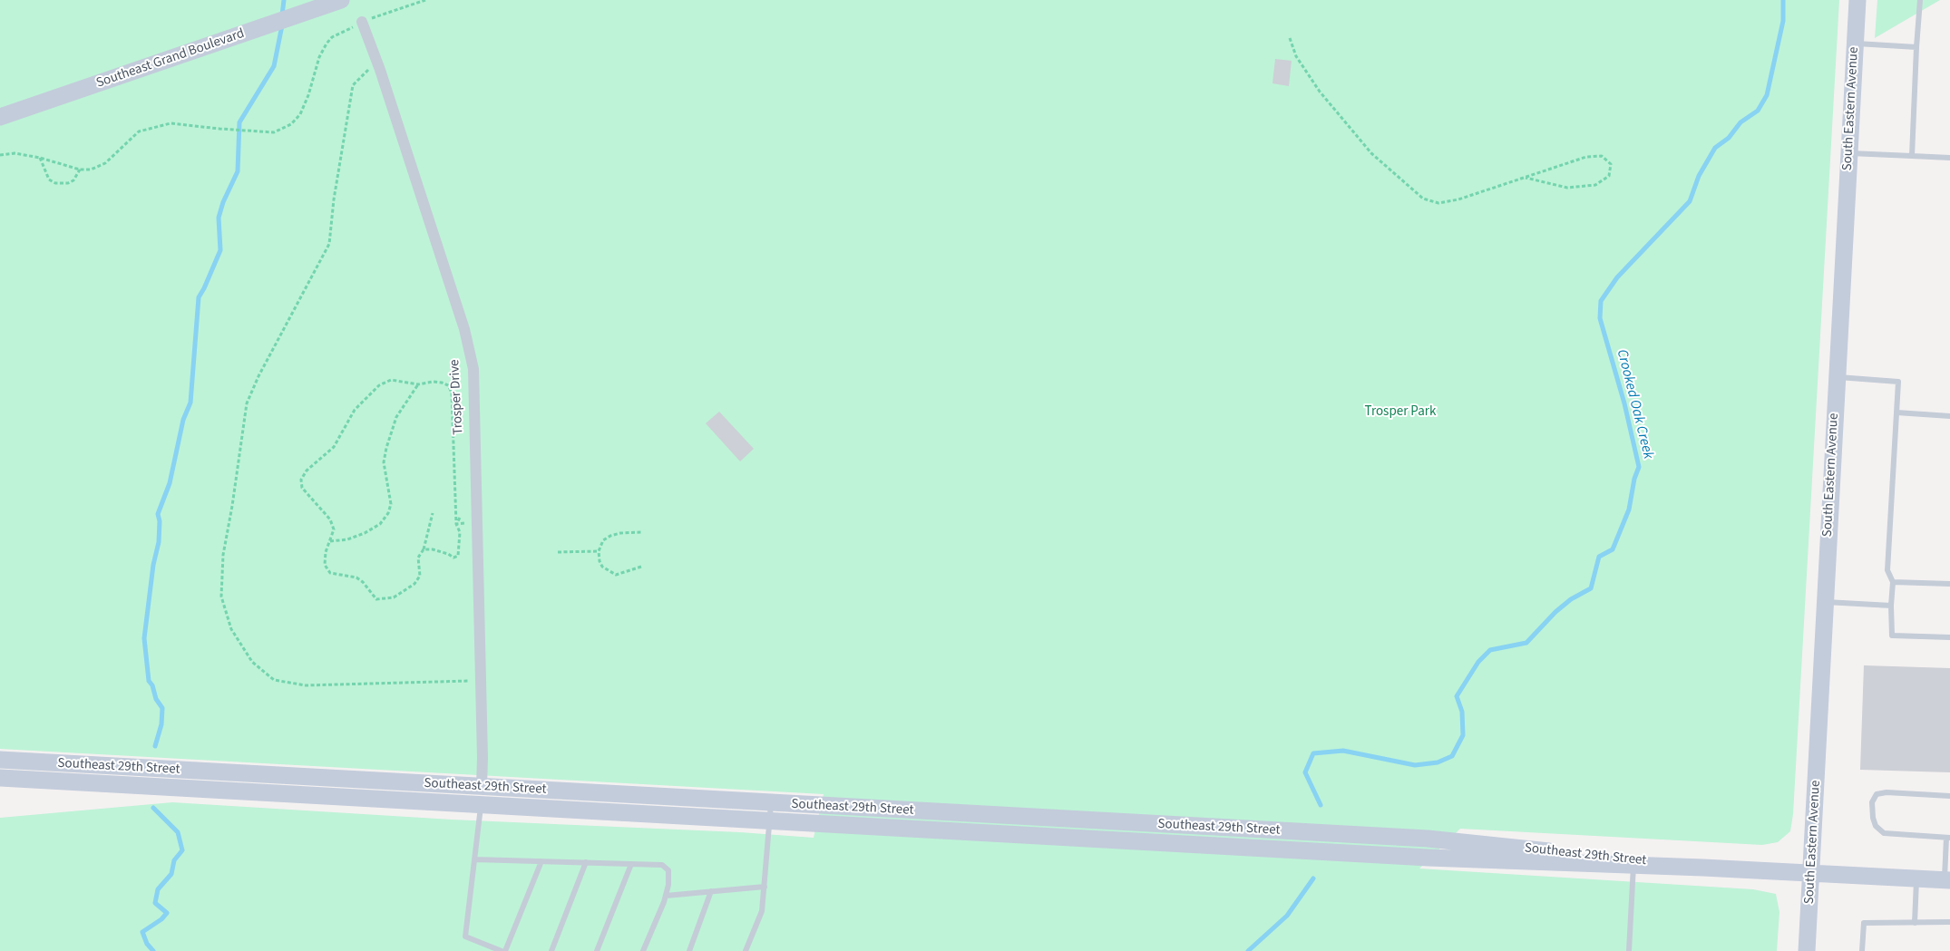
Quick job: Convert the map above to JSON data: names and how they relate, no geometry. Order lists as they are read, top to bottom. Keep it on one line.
{"streets":{"main road":["Southeast Grand Boulevard","South Eastern Avenue","Southeast 29th Street"],"street":["Trosper Drive"]},"crossings":[["South Eastern Avenue","Southeast 29th Street"],["Trosper Drive","Southeast 29th Street"]],"water":["Crooked Oak Creek"],"parks":["Trosper Park"]}
